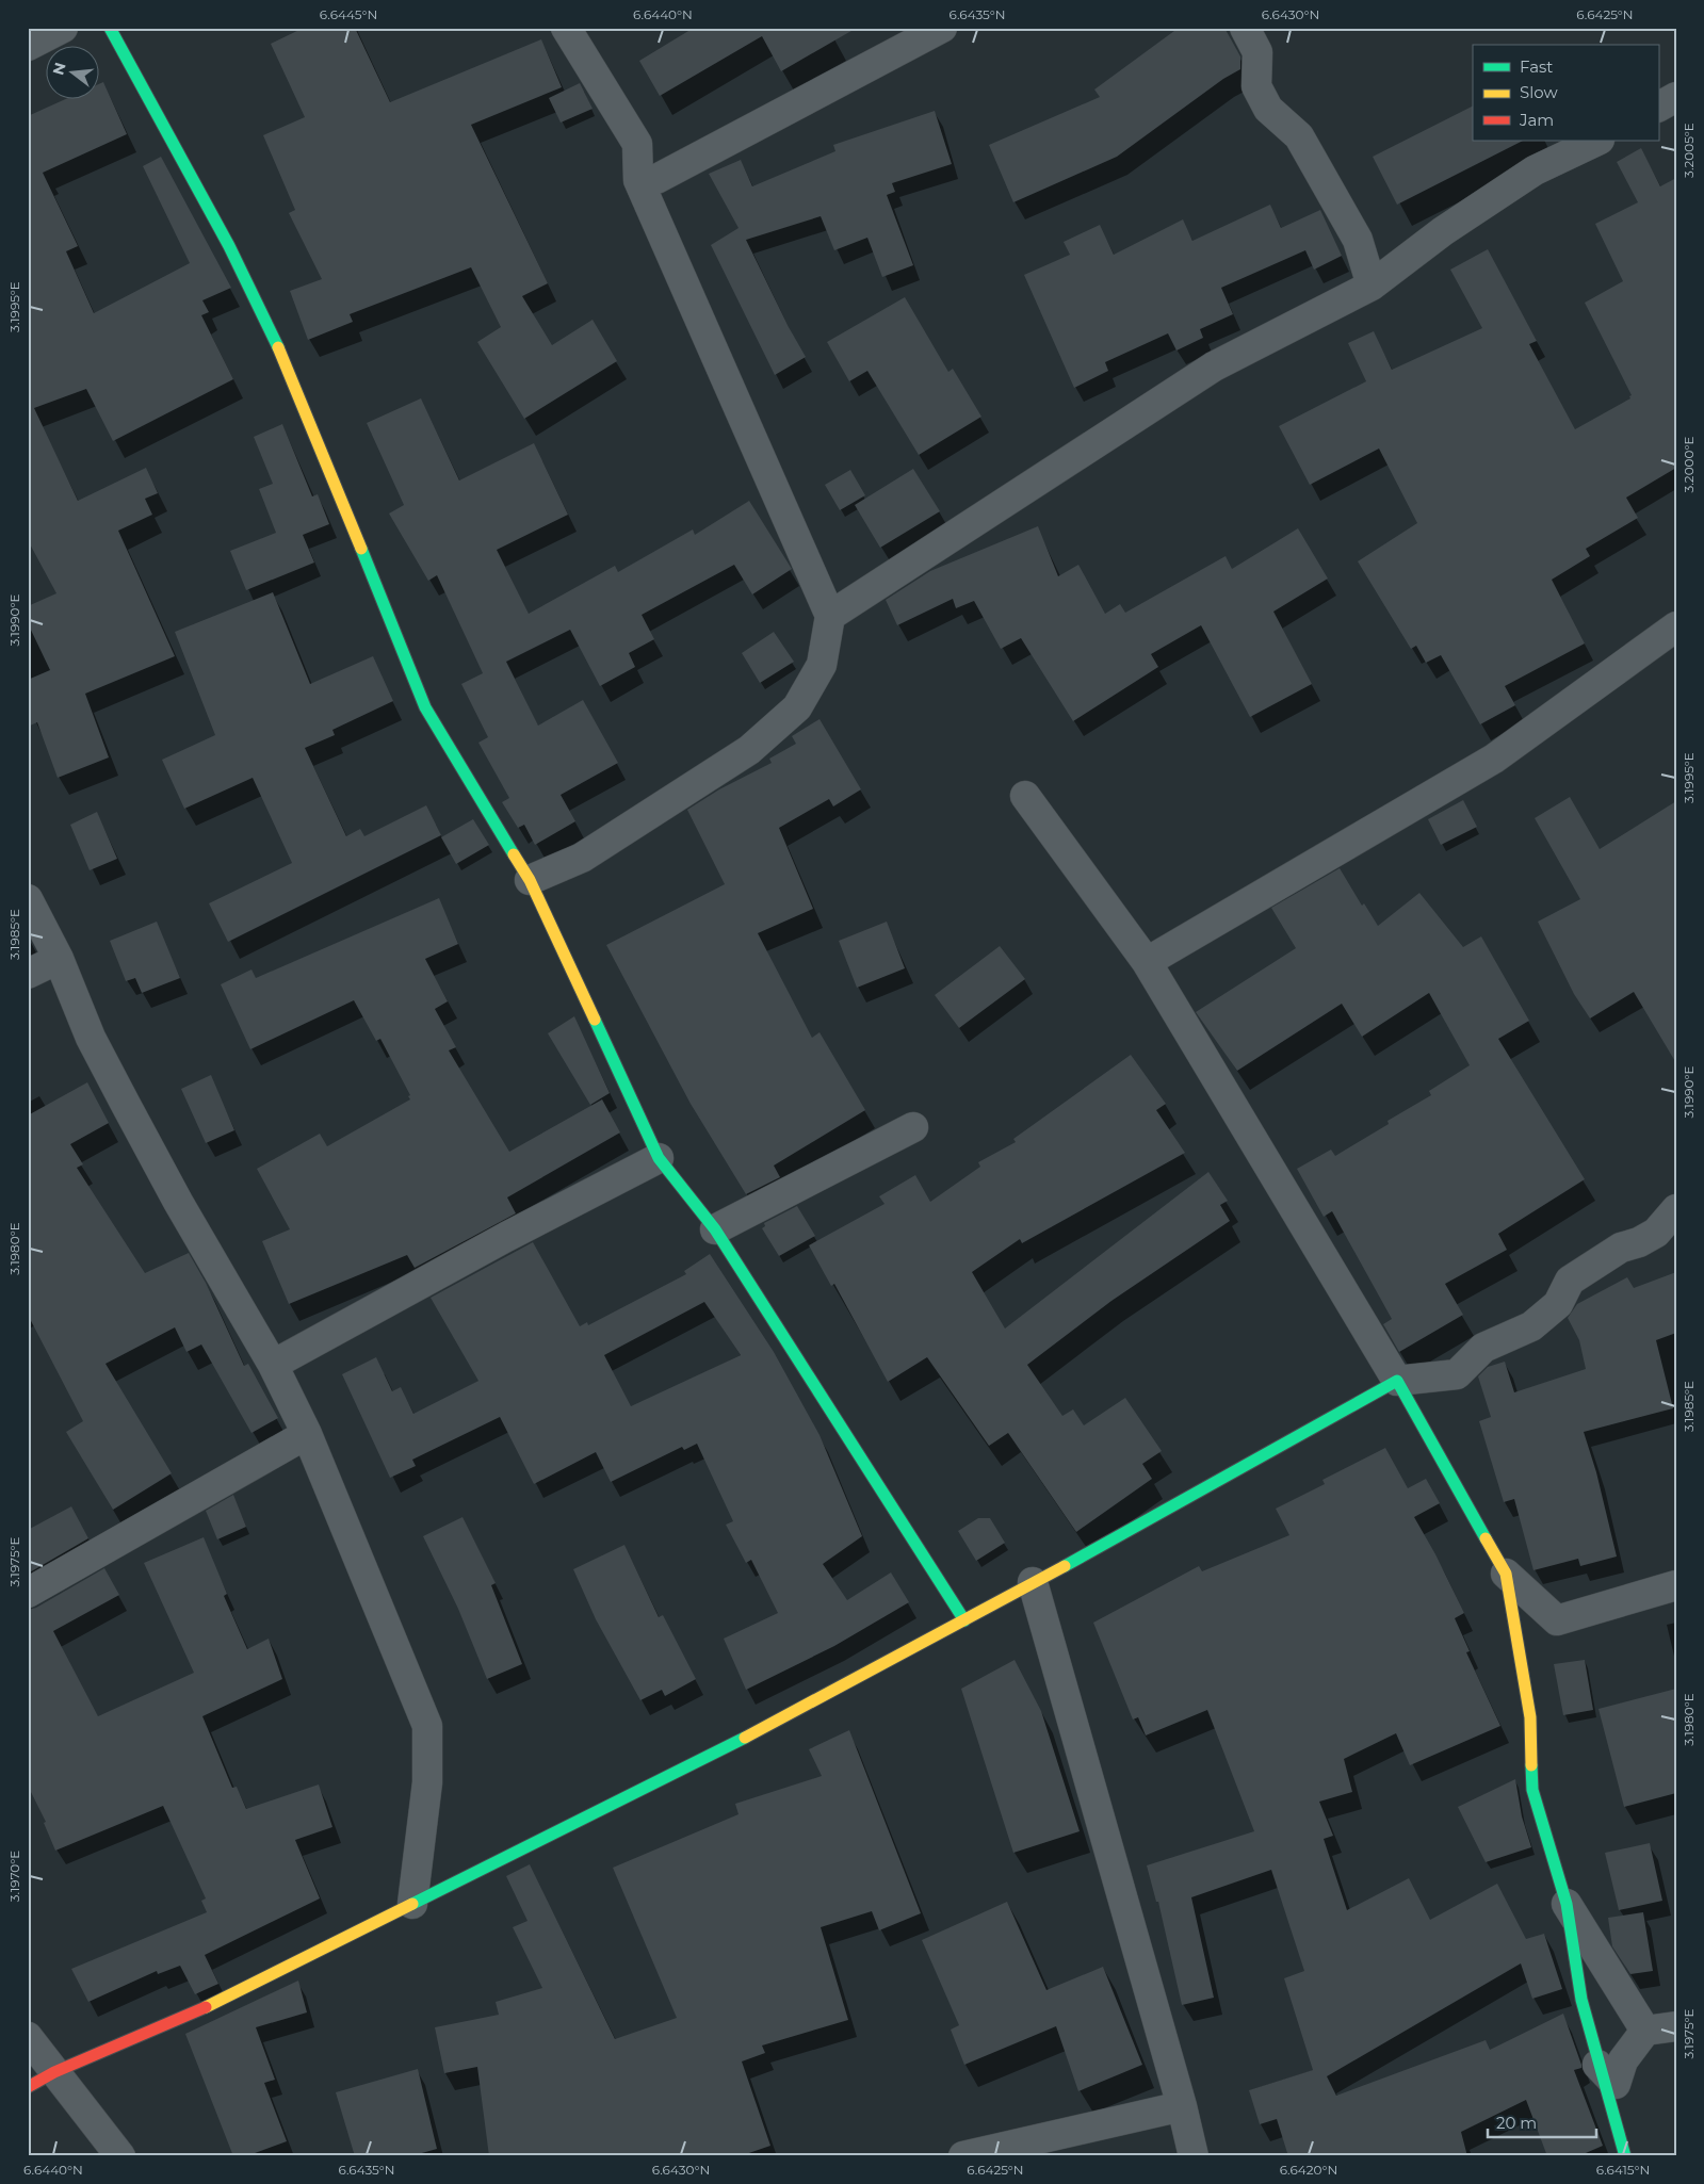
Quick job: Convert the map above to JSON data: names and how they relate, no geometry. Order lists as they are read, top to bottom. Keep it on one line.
{"legend":["Fast","Slow","Jam"],"scale_bar":"20 m","north":"left","coordinates":["6.6445°N","6.6440°N","6.6435°N","6.6430°N","6.6425°N","3.2005°E","3.1995°E","3.2000°E","3.1990°E","3.1985°E","3.1980°E","3.1975°E","3.1970°E","6.6420°N","6.6415°N"]}
